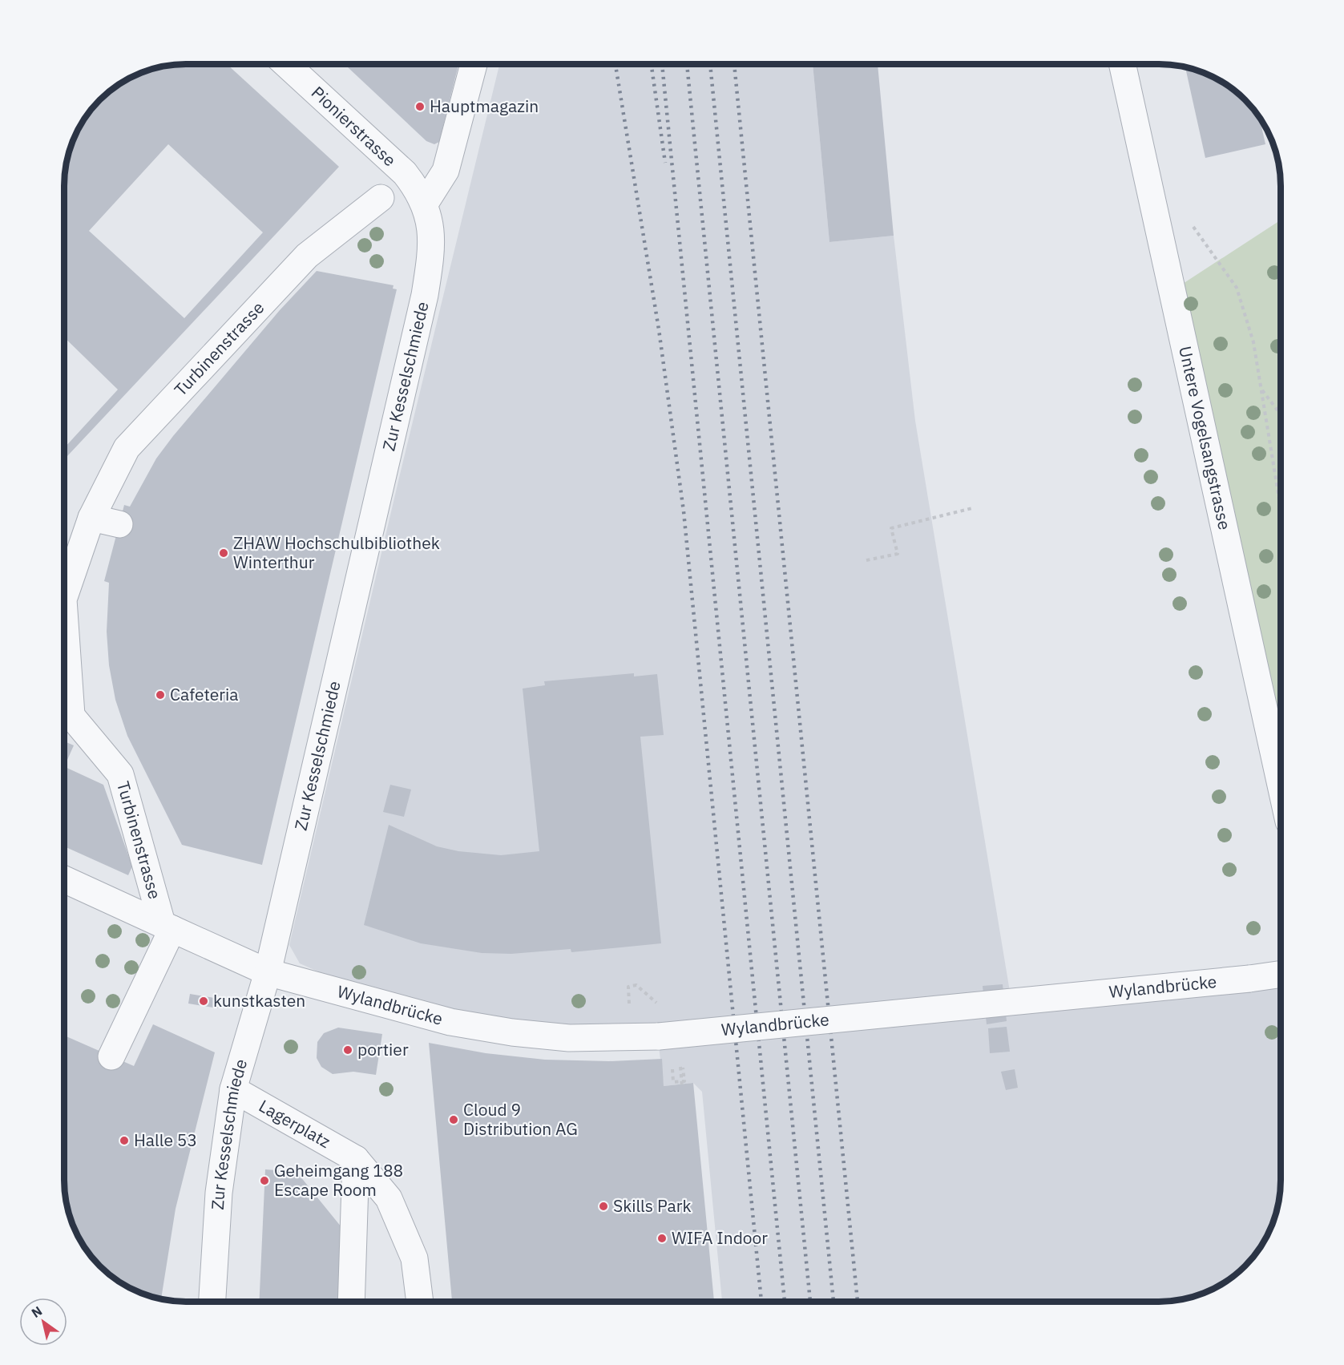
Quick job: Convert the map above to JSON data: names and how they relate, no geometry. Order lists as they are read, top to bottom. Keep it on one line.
{"streets":{"street":["Pionierstrasse","Turbinenstrasse","Zur Kesselschmiede","Untere Vogelsangstrasse","Wylandbrücke","Lagerplatz"]},"crossings":[["Pionierstrasse","Zur Kesselschmiede"],["Turbinenstrasse","Wylandbrücke"],["Zur Kesselschmiede","Wylandbrücke"],["Zur Kesselschmiede","Lagerplatz"]],"places":["Hauptmagazin","ZHAW Hochschulbibliothek Winterthur","Cafeteria","kunstkasten","portier","Cloud 9 Distribution AG","Halle 53","Geheimgang 188 Escape Room","Skills Park","WIFA Indoor"],"north":"top left"}
